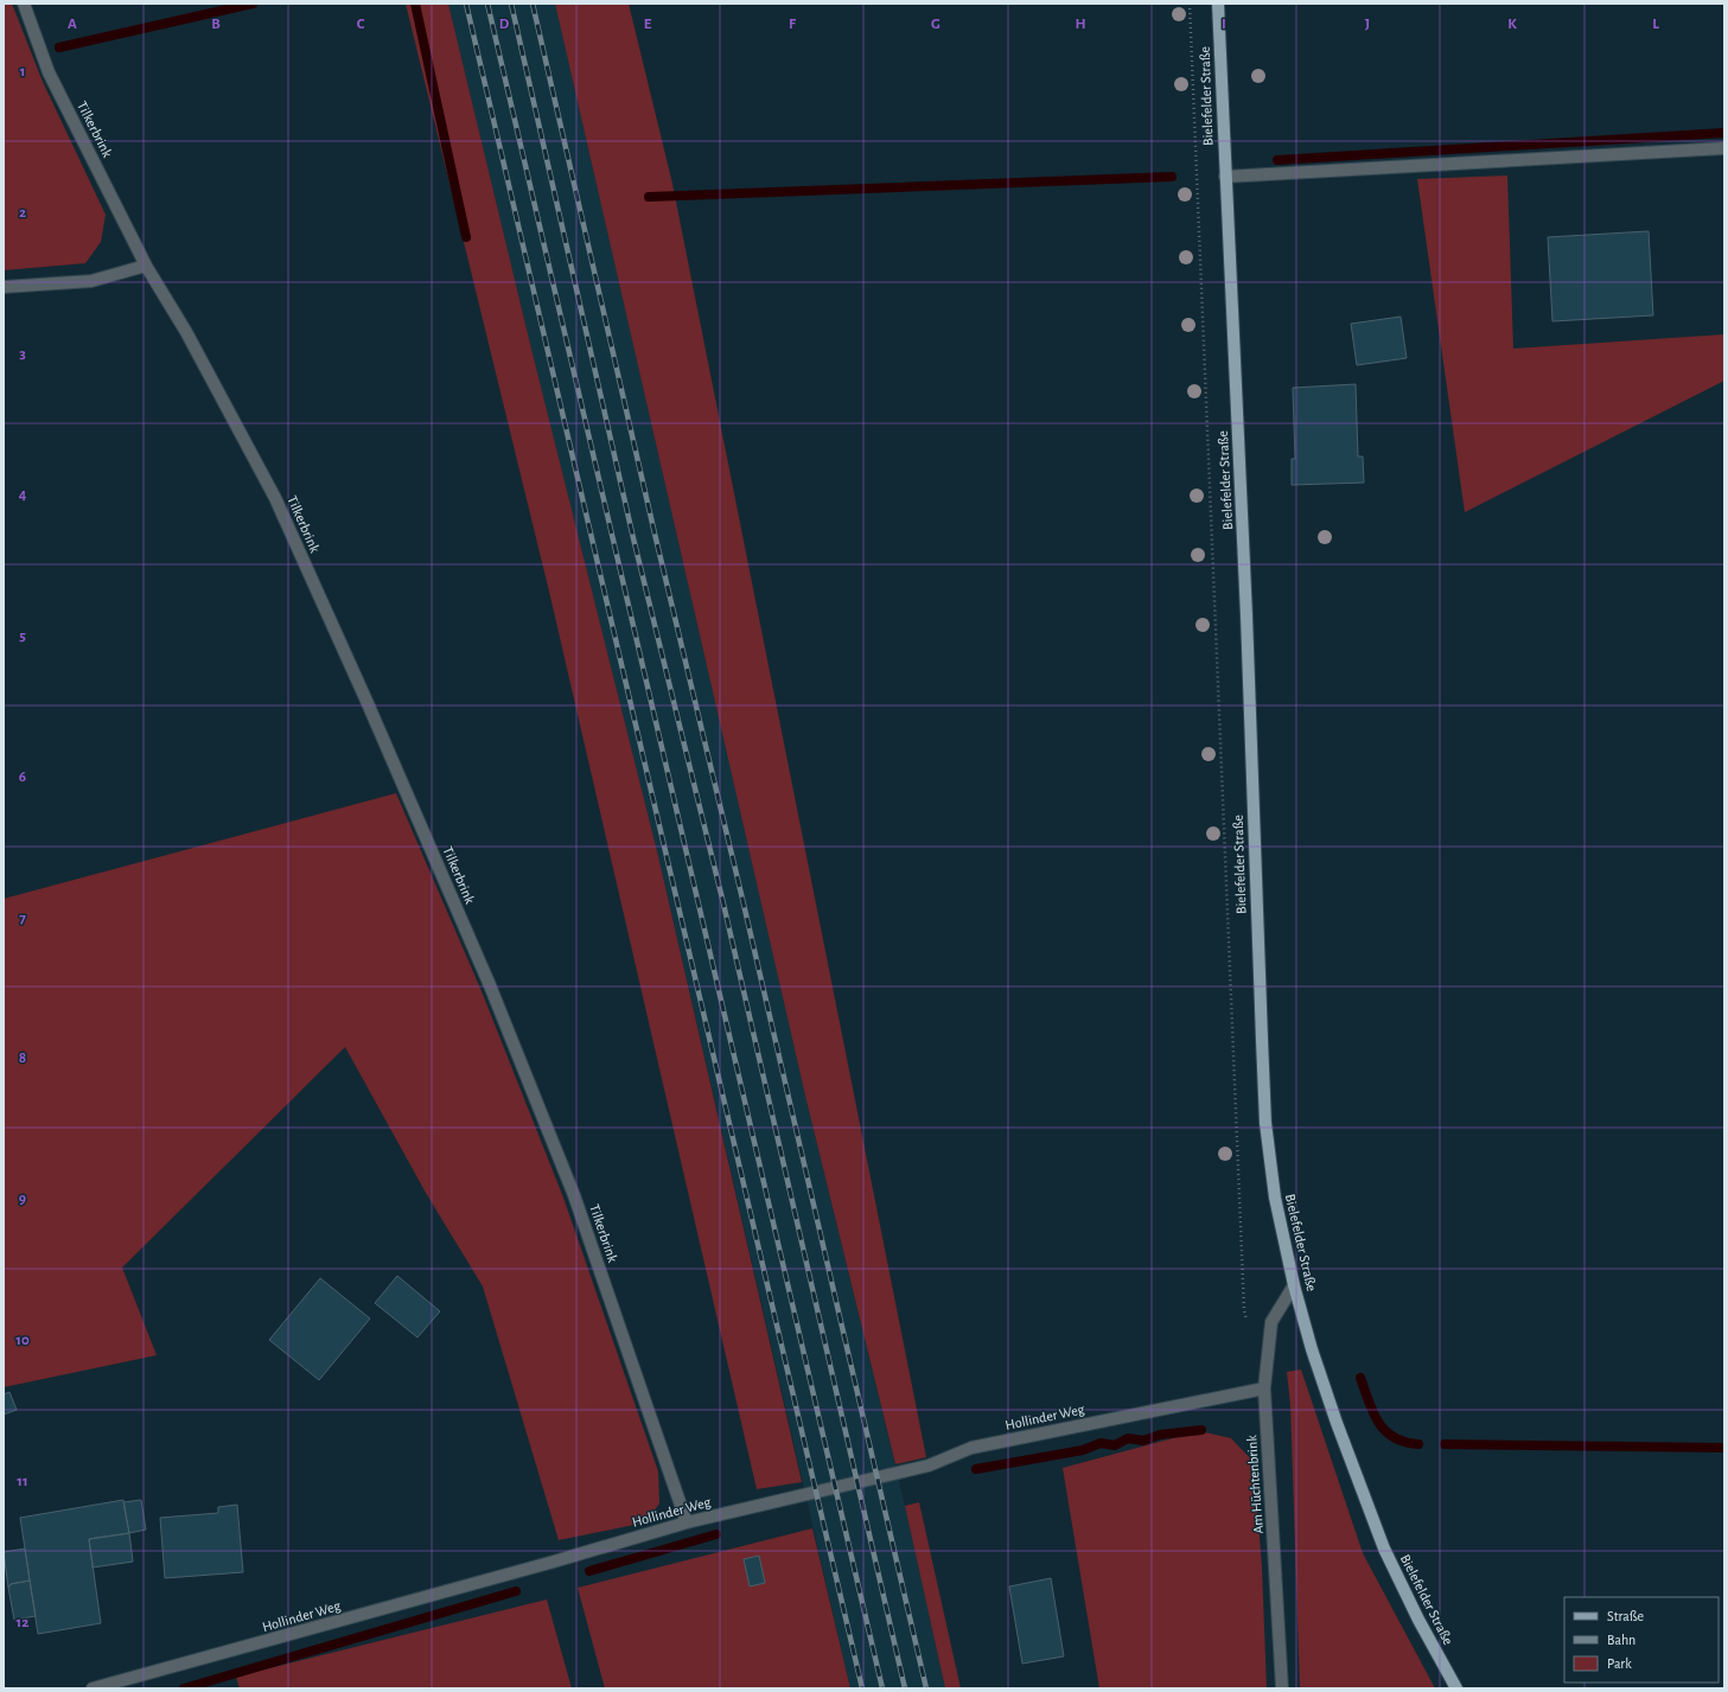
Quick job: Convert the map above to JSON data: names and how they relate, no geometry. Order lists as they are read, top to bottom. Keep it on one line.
{"streets":{"main road":["Bielefelder Straße"],"street":["Tilkerbrink","Hollinder Weg","Am Hüchtenbrink"]},"crossings":[["Bielefelder Straße","Am Hüchtenbrink"],["Tilkerbrink","Hollinder Weg"],["Hollinder Weg","Am Hüchtenbrink"]],"legend":["Straße","Bahn","Park"],"grid":{"columns":["A","B","C","D","E","F","G","H","I","J","K","L"],"rows":["1","2","3","4","5","6","7","8","9","10","11","12"]}}
